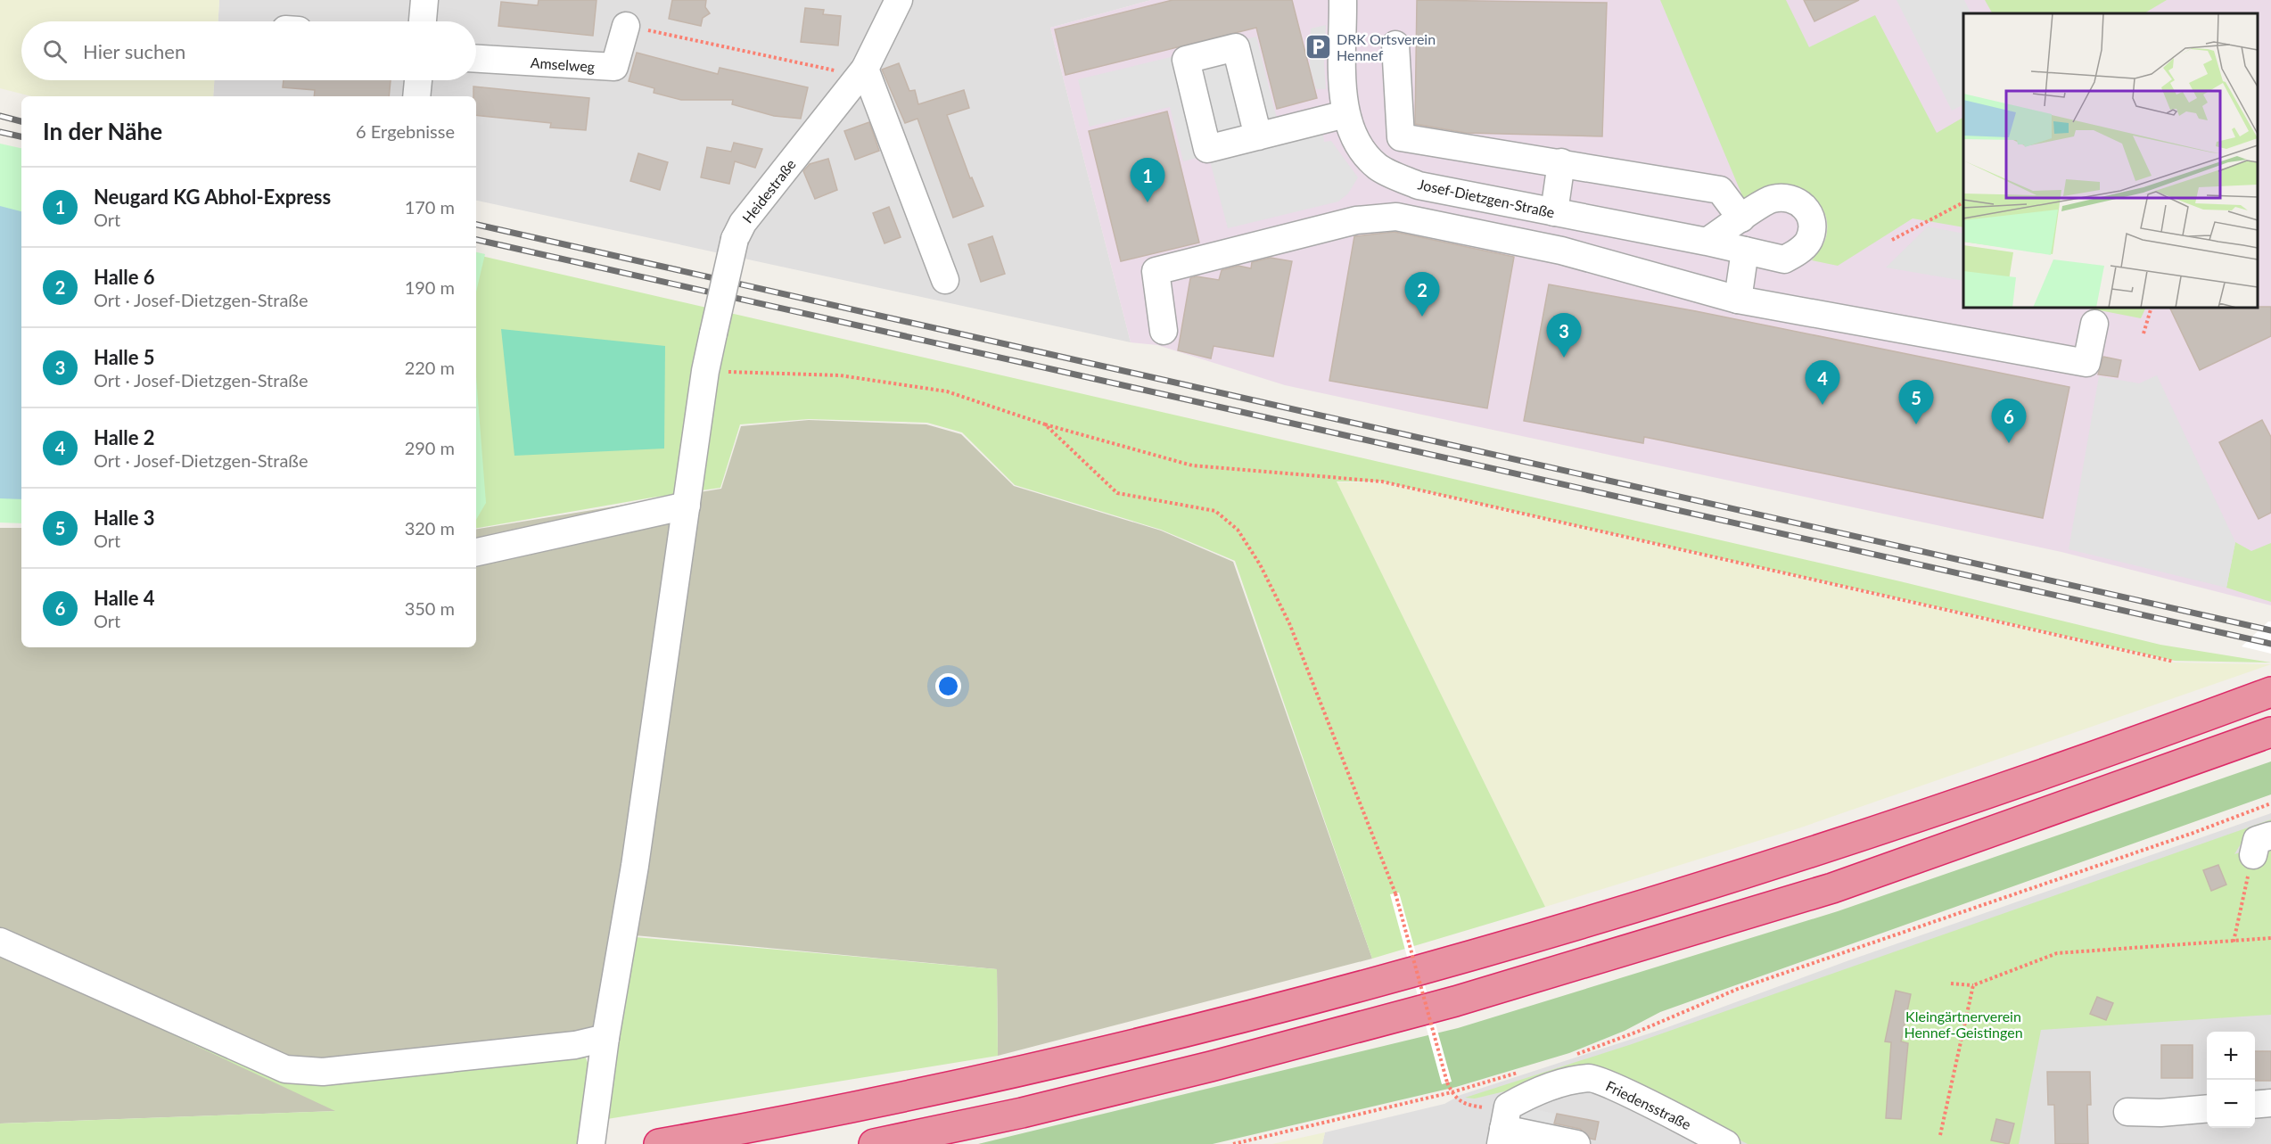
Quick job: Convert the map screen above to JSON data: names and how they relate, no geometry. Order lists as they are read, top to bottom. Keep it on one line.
{"streets":{"street":["Amselweg","Heidestraße","Josef-Dietzgen-Straße","Friedensstraße"]},"parks":["Kleingärtnerverein Hennef-Geistingen"],"places":{"parking":["DRK Ortsverein Hennef"]},"page":{"search":"Hier suchen","heading":["In der Nähe","6 Ergebnisse"],"pins":["1","2","3","4","5","6"],"list":[{"mark":"1","name":"Neugard KG Abhol-Express","note":"Ort","value":"170 m"},{"mark":"2","name":"Halle 6","note":"Ort · Josef-Dietzgen-Straße","value":"190 m"},{"mark":"3","name":"Halle 5","note":"Ort · Josef-Dietzgen-Straße","value":"220 m"},{"mark":"4","name":"Halle 2","note":"Ort · Josef-Dietzgen-Straße","value":"290 m"},{"mark":"5","name":"Halle 3","note":"Ort","value":"320 m"},{"mark":"6","name":"Halle 4","note":"Ort","value":"350 m"}],"map_buttons":["+","−"]}}
